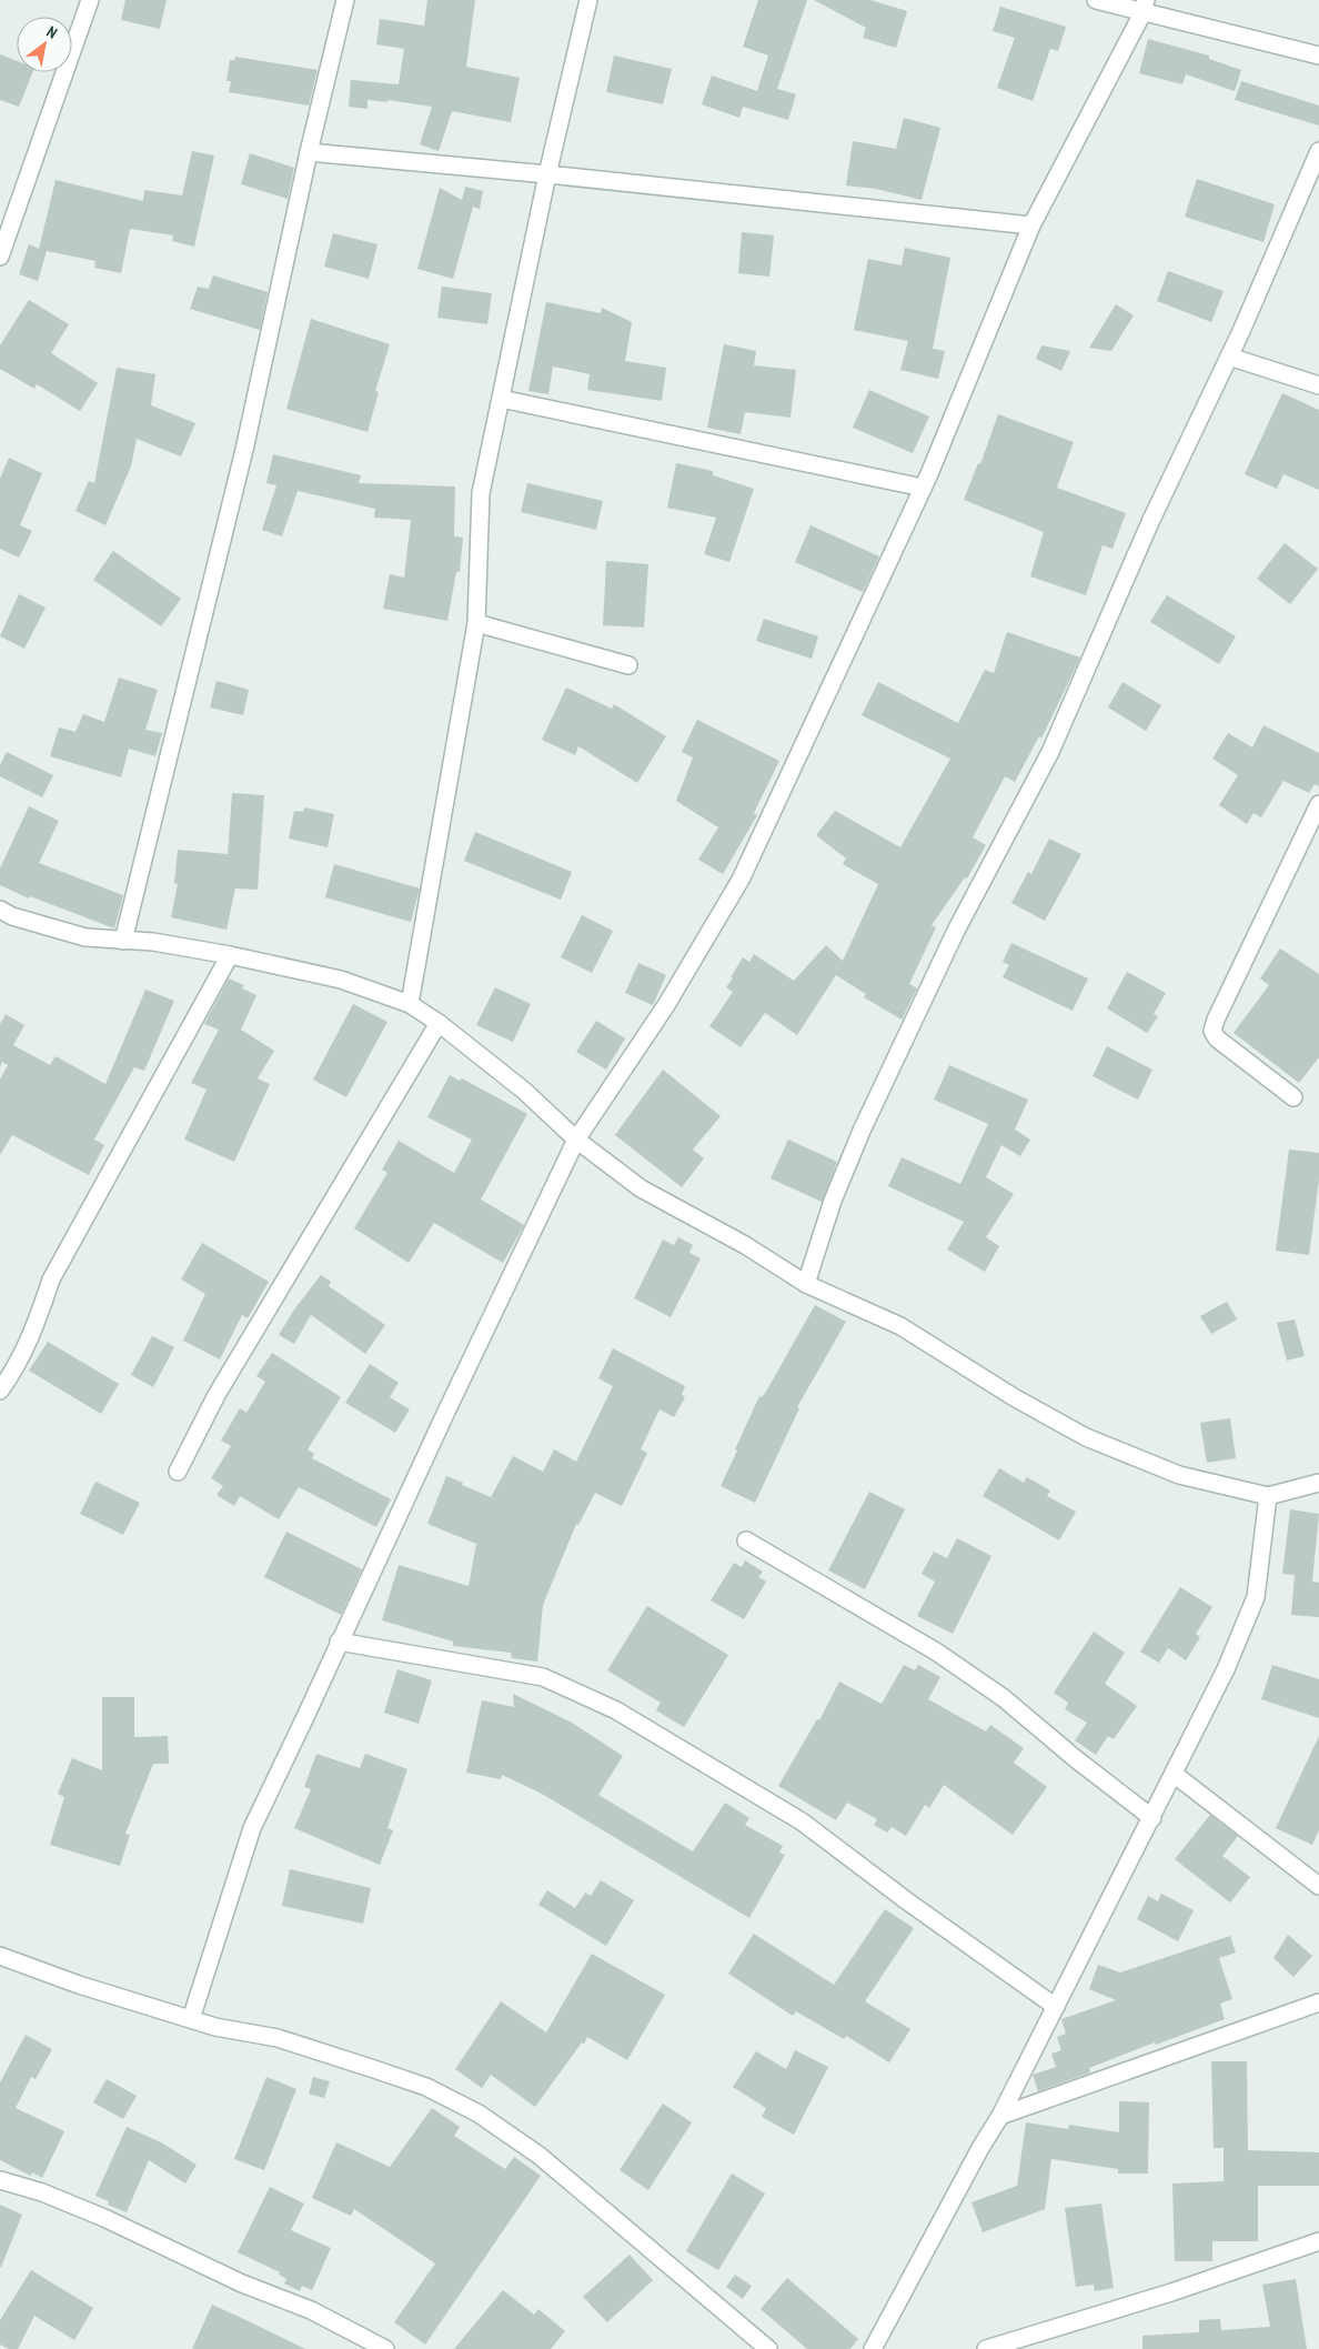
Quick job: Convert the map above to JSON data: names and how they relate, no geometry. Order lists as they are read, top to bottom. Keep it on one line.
{"north":"top right"}
